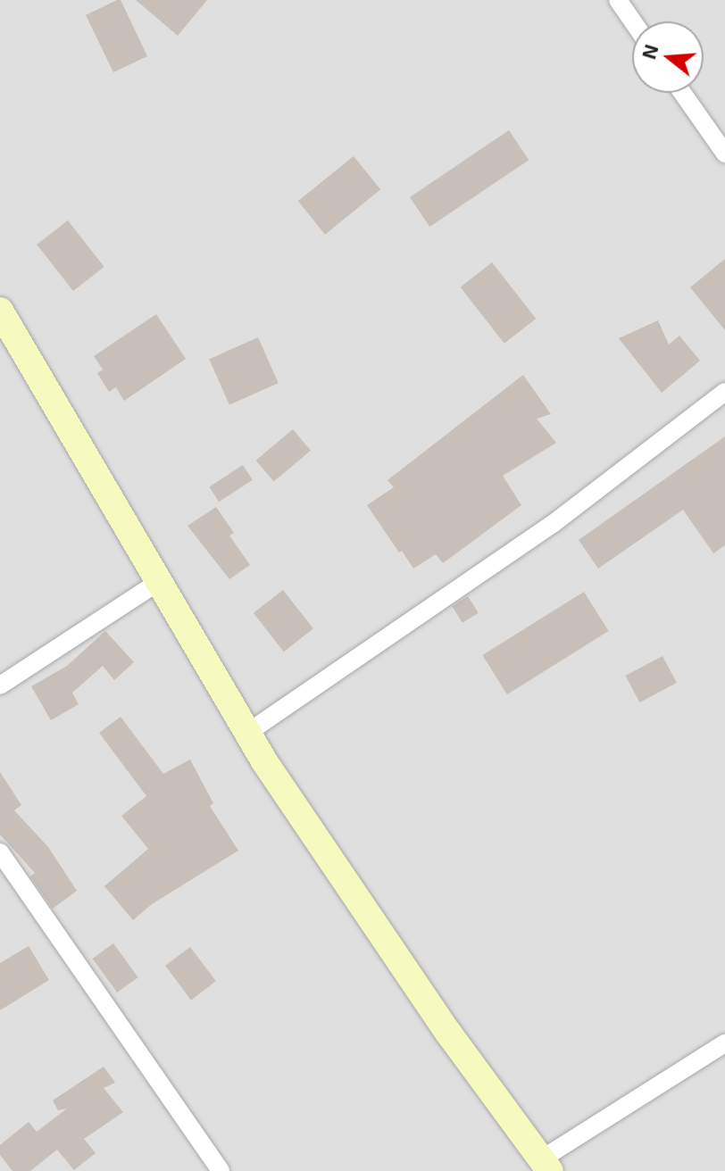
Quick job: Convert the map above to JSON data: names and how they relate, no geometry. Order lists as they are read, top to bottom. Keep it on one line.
{"north":"left"}
